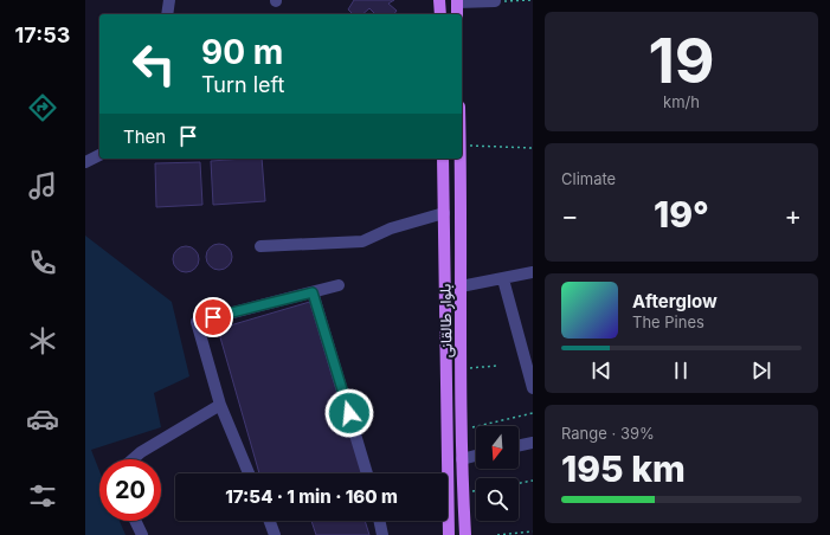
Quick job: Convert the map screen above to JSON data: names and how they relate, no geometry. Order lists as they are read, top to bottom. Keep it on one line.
{"streets":{"main road":["بلوار طالقانی"]},"north":"bottom","page":{"tabs":"17:53","tile":[["19","km/h"],"Climate",["Range · 39%","195 km"]],"turn":["90 m","Turn left"],"then":"Then","heat":["−","19°","+"],"song":["Afterglow","The Pines"],"limit":"20","trip":"17:54 · 1 min · 160 m"}}
